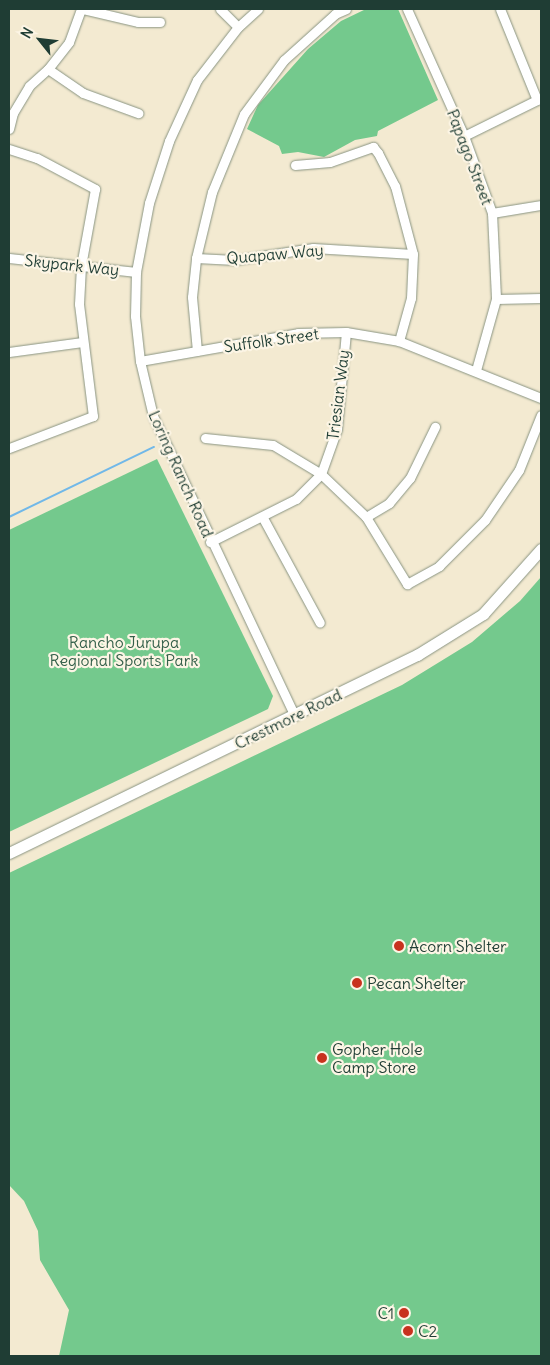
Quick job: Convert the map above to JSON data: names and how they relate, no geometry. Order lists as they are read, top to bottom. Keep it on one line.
{"streets":{"street":["Papago Street","Quapaw Way","Skypark Way","Suffolk Street","Triesian Way","Loring Ranch Road","Crestmore Road"]},"crossings":[["Papago Street","Suffolk Street"],["Skypark Way","Loring Ranch Road"],["Suffolk Street","Triesian Way"],["Suffolk Street","Loring Ranch Road"],["Triesian Way","Loring Ranch Road"],["Loring Ranch Road","Crestmore Road"]],"parks":["Rancho Jurupa Regional Sports Park"],"places":["Acorn Shelter","Pecan Shelter","Gopher Hole Camp Store","C1","C2"],"north":"top left"}
